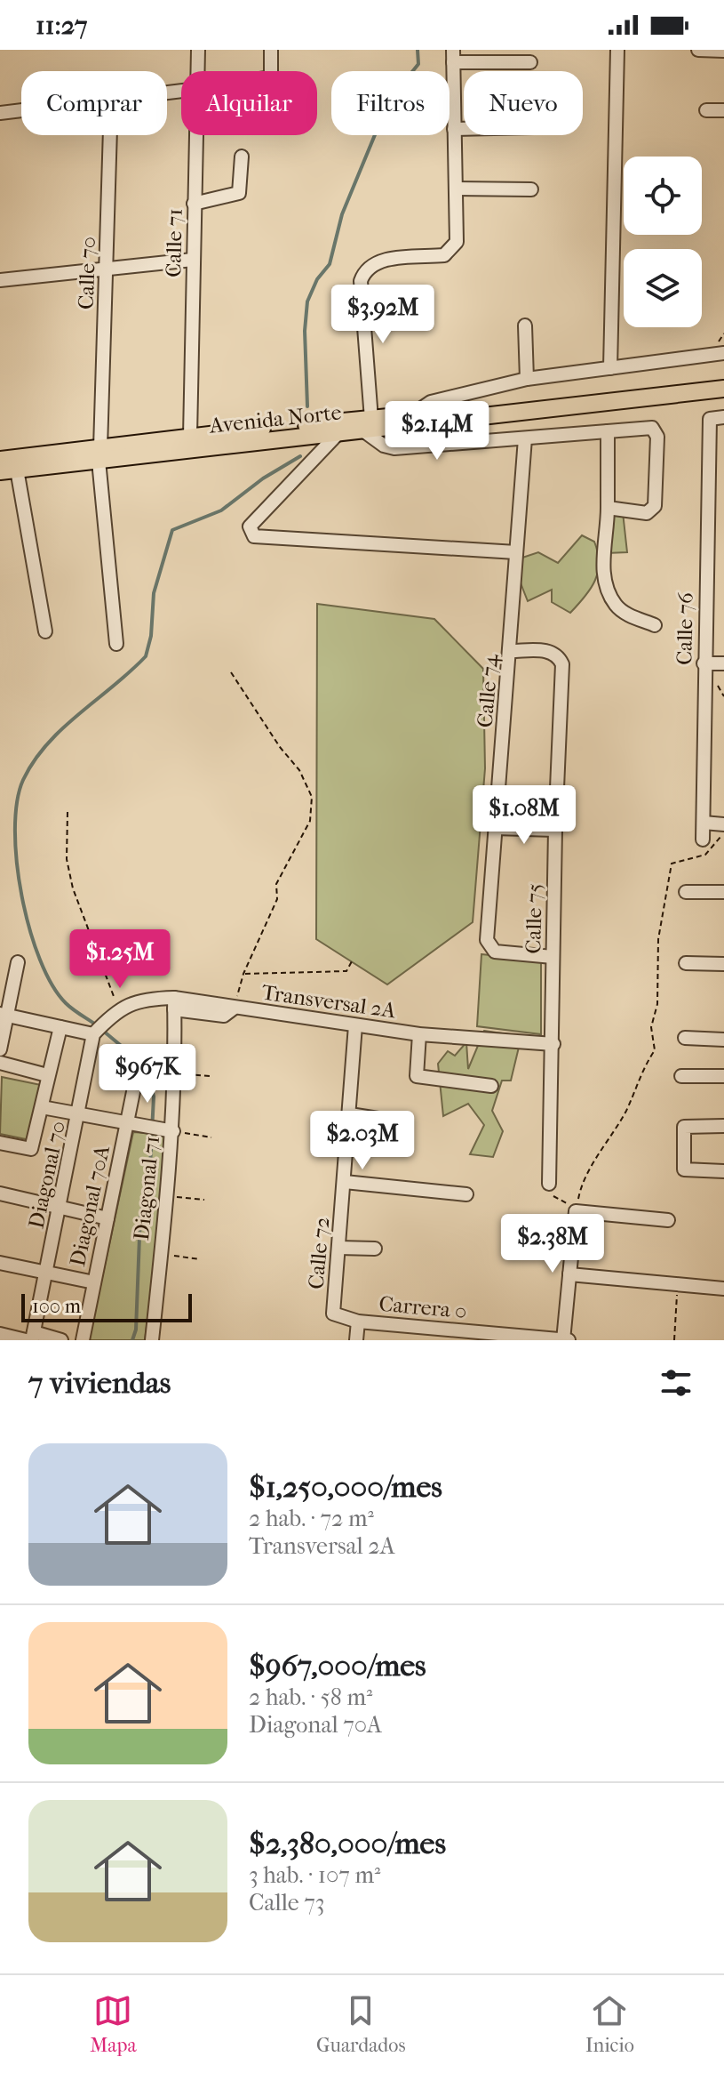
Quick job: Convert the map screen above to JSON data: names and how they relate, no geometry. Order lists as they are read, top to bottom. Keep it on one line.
{"streets":{"main road":["Avenida Norte"],"street":["Calle 71","Calle 70","Calle 76","Calle 74","Calle 75","Transversal 2A","Diagonal 70","Diagonal 71","Diagonal 70A","Calle 72","Carrera 0"]},"crossings":[["Calle 71","Avenida Norte"],["Calle 70","Avenida Norte"],["Calle 74","Calle 75"],["Calle 75","Transversal 2A"],["Transversal 2A","Diagonal 70"],["Transversal 2A","Diagonal 71"],["Transversal 2A","Calle 72"],["Calle 72","Carrera 0"]],"scale_bar":"100 m","page":{"status":"11:27","chip":["Comprar","Alquilar","Filtros","Nuevo"],"price":["$3.92M","$2.14M","$1.08M","$1.25M","$967K","$2.03M","$2.38M"],"scale":"100 m","heading":"7 viviendas","list":[{"name":"$1,250,000/mes","note":"2 hab. · 72 m² · Transversal 2A"},{"name":"$967,000/mes","note":"2 hab. · 58 m² · Diagonal 70A"},{"name":"$2,380,000/mes","note":"3 hab. · 107 m² · Calle 73"}],"tabs":["Mapa","Guardados","Inicio"]}}
